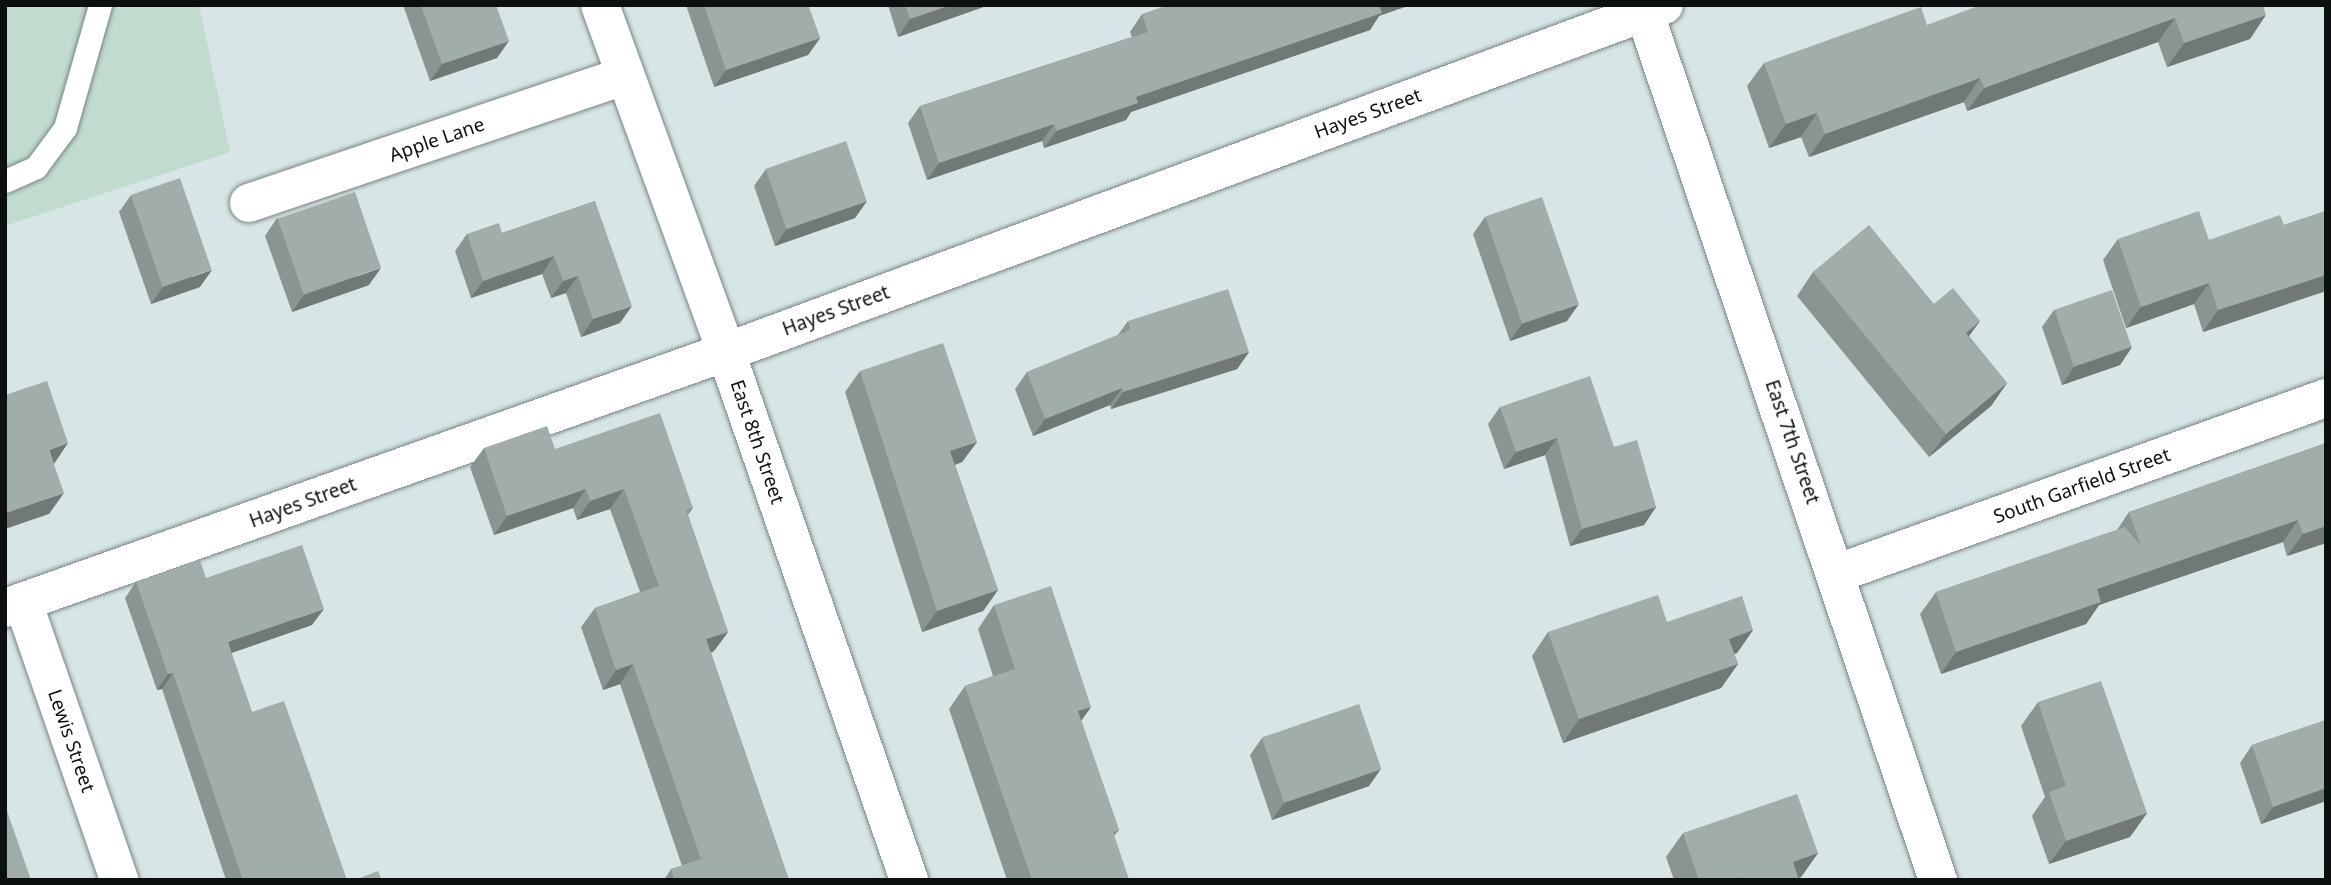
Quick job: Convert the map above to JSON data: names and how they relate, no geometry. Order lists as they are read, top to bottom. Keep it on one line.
{"streets":{"street":["Hayes Street","Apple Lane","East 8th Street","East 7th Street","South Garfield Street","Lewis Street"]},"crossings":[["Hayes Street","East 8th Street"],["Hayes Street","East 7th Street"],["Hayes Street","Lewis Street"],["Apple Lane","East 8th Street"],["East 7th Street","South Garfield Street"]]}
